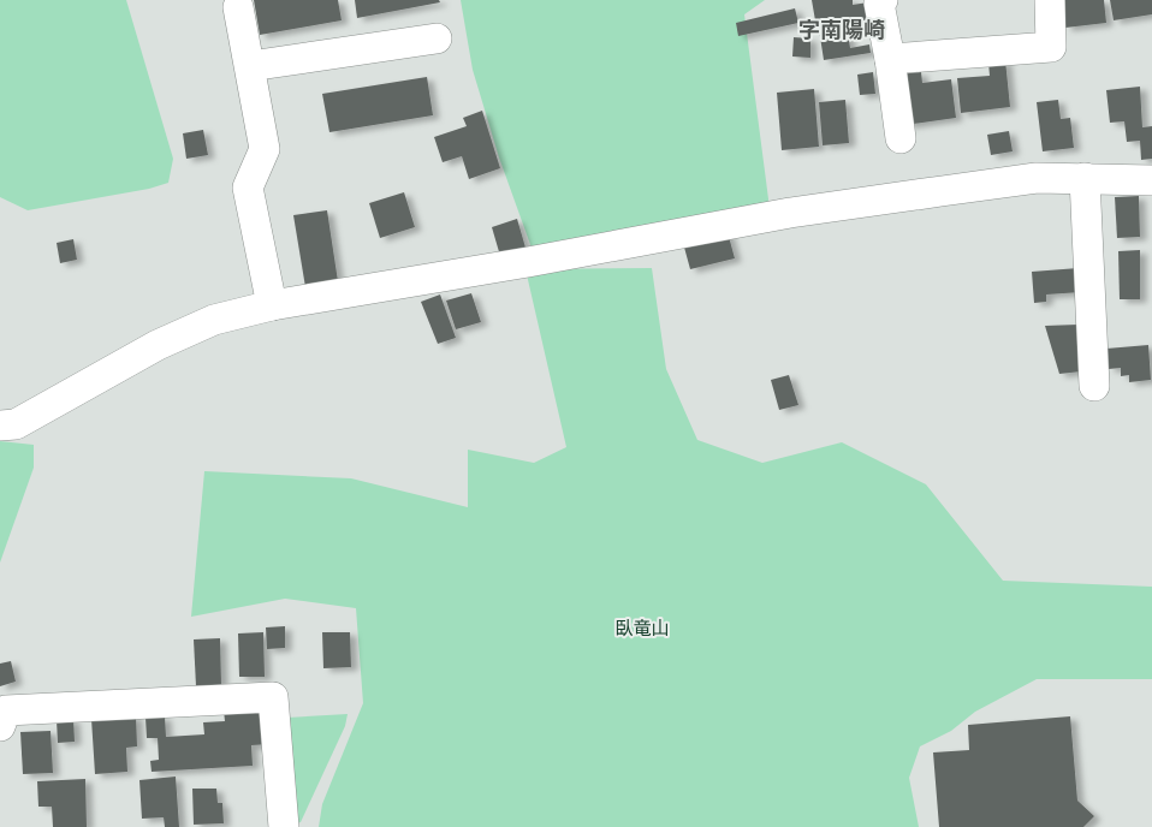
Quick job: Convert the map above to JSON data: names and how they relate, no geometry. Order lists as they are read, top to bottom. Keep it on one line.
{"districts":["字南陽崎"],"parks":["臥竜山"]}
